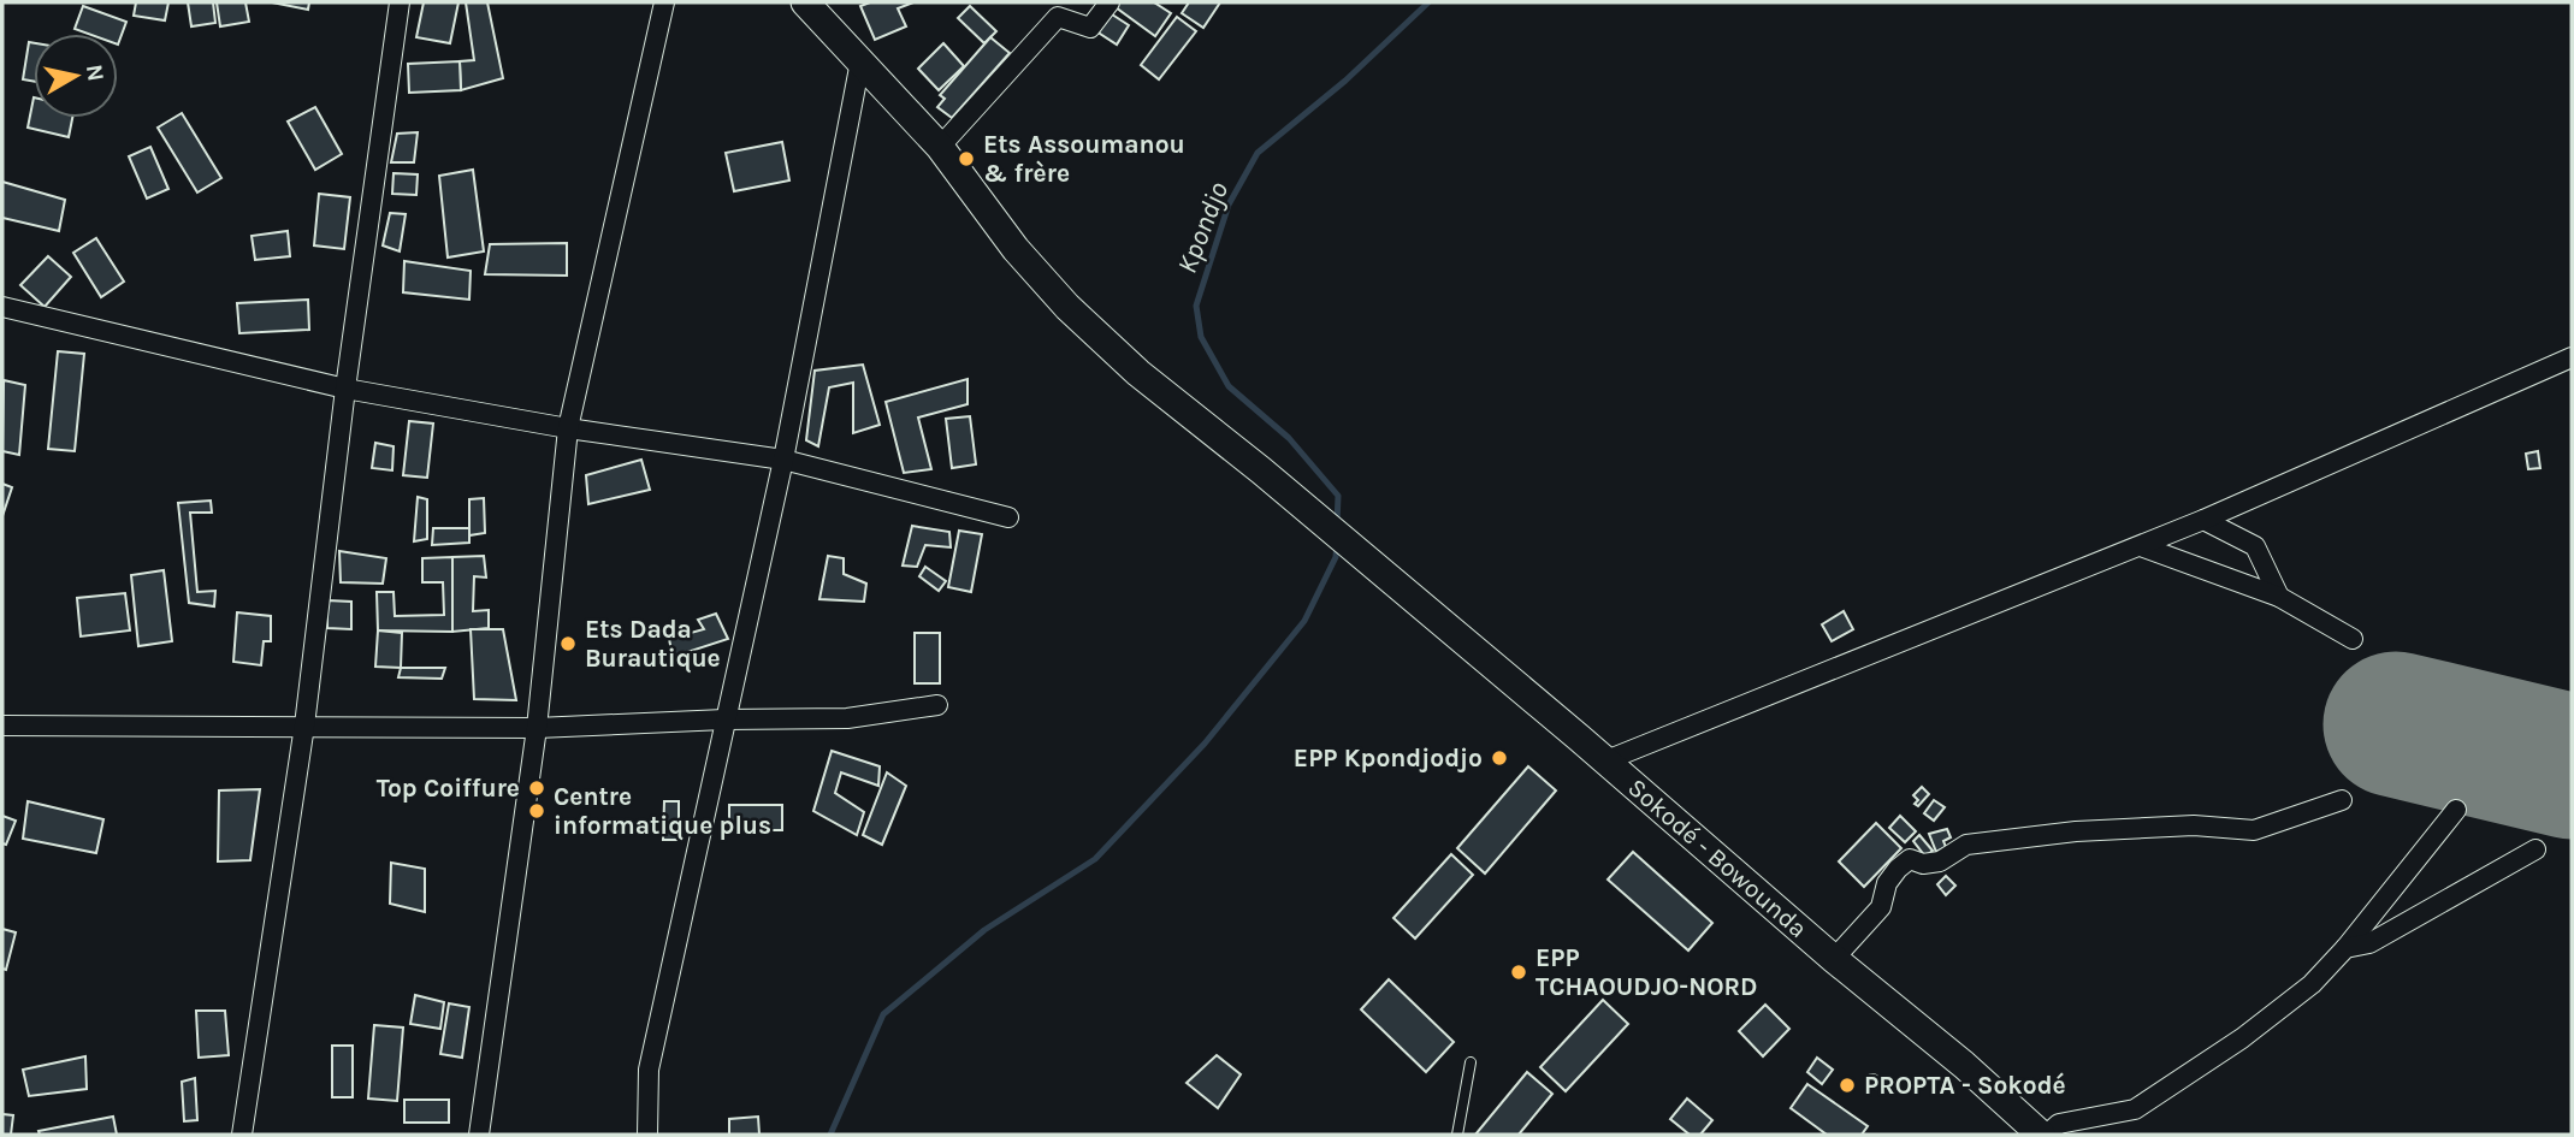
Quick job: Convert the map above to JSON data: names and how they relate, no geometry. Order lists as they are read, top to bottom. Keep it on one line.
{"streets":{"main road":["Sokodé - Bowounda"]},"water":["Kpondjo"],"places":["Ets Assoumanou & frère","Ets Dada Burautique","EPP Kpondjodjo","Top Coiffure","Centre informatique plus","EPP TCHAOUDJO-NORD","PROPTA - Sokodé"],"north":"right"}
